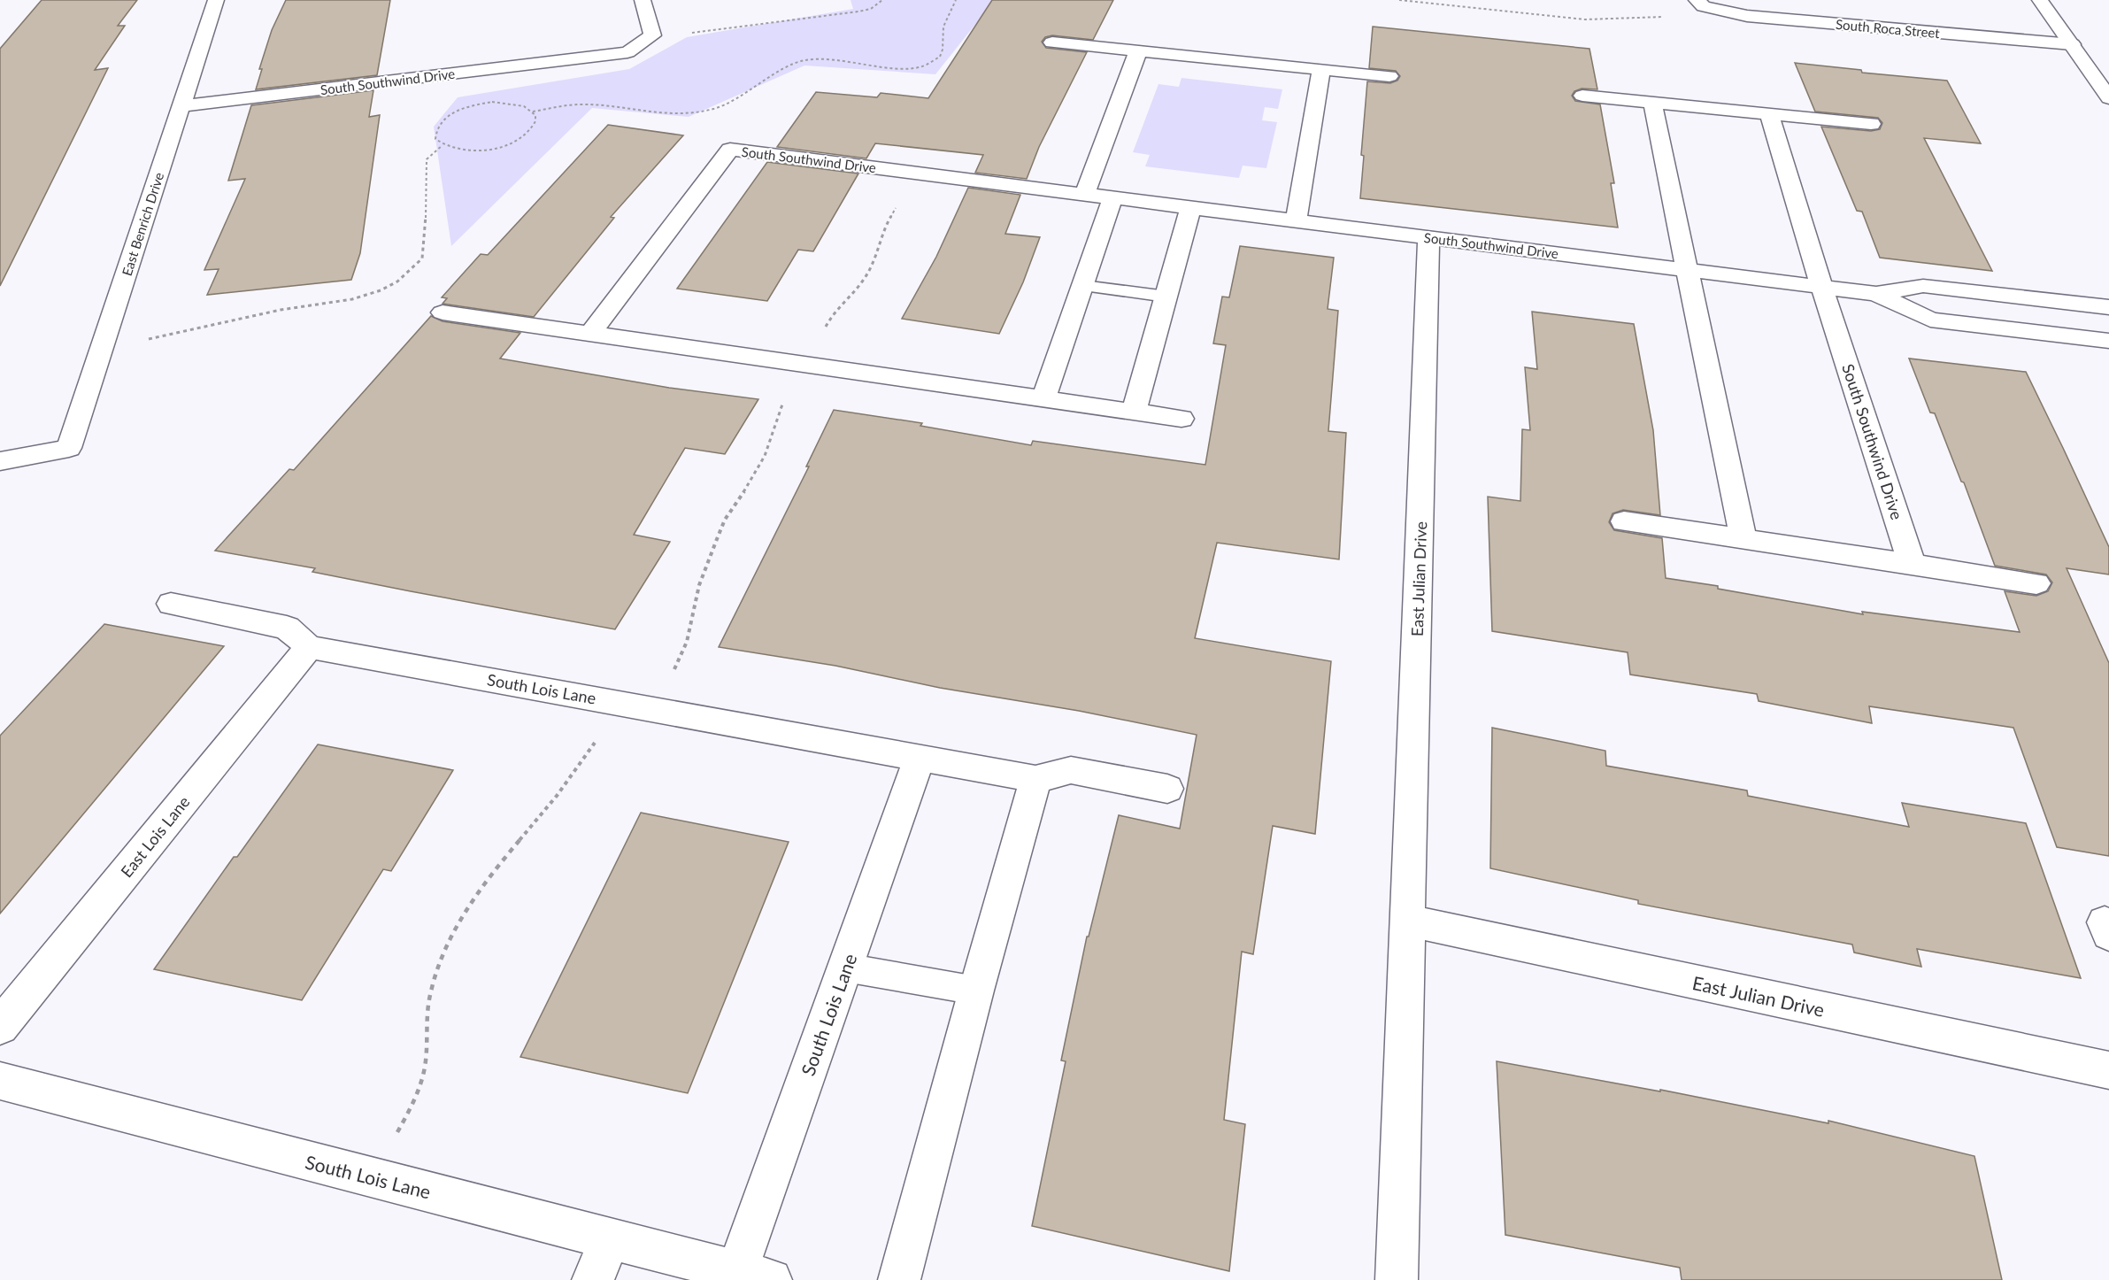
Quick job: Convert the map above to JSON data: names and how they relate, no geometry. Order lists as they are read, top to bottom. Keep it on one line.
{"streets":{"street":["South Roca Street","South Southwind Drive","East Benrich Drive","East Julian Drive","South Lois Lane","East Lois Lane"]},"crossings":[["South Southwind Drive","East Benrich Drive"],["South Southwind Drive","East Julian Drive"],["South Lois Lane","East Lois Lane"]]}
